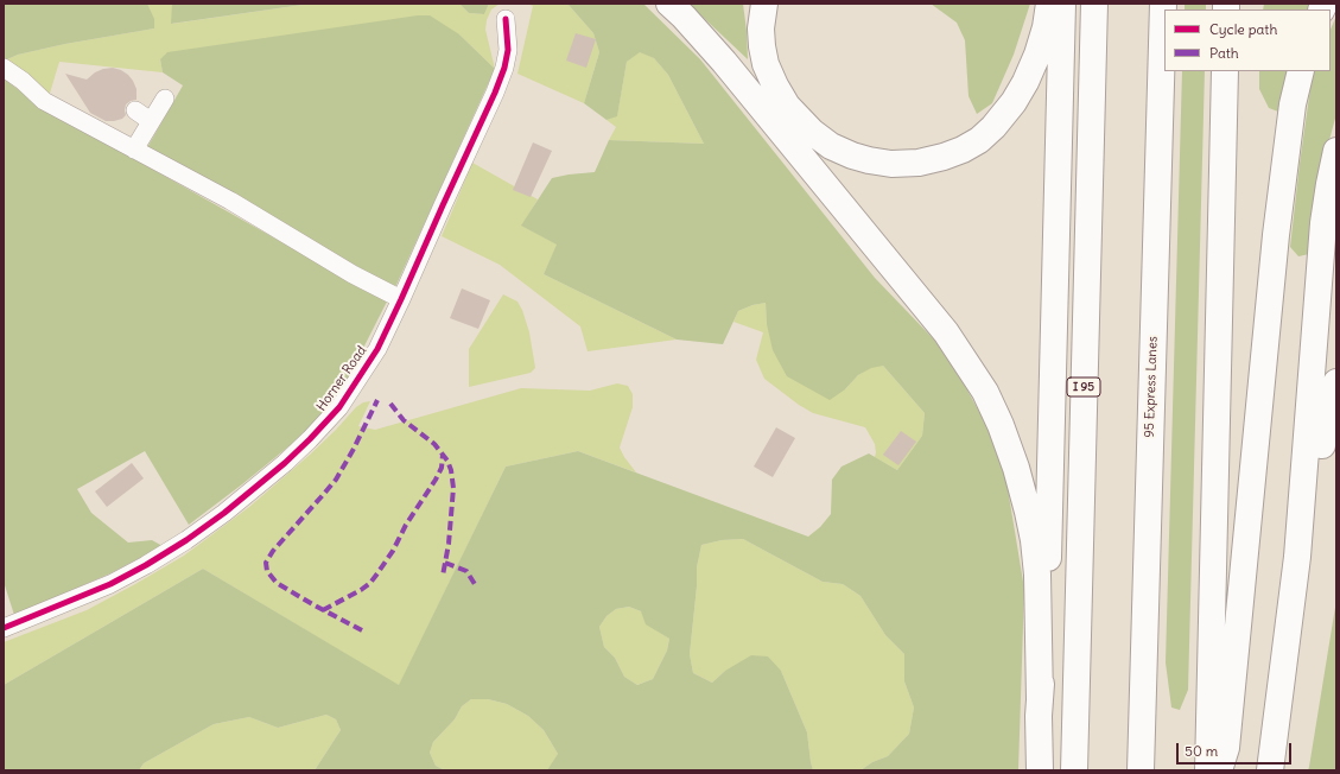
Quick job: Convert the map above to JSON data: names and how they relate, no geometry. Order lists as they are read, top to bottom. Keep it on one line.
{"streets":{"highway":["I 95","95 Express Lanes"],"street":["Horner Road"]},"legend":["Cycle path","Path"],"scale_bar":"50 m"}
